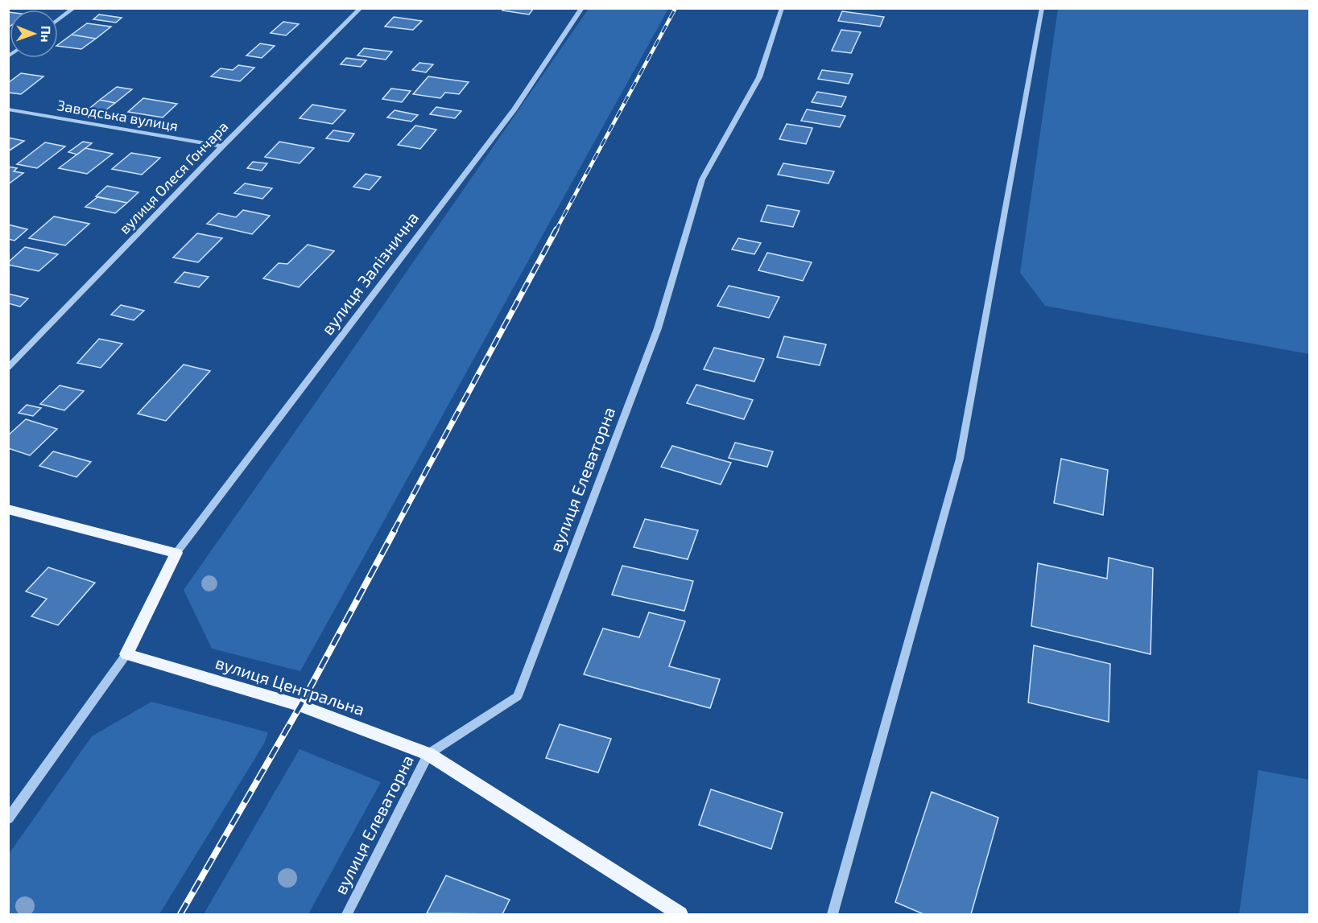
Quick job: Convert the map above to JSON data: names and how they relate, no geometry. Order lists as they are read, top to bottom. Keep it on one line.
{"streets":{"main road":["вулиця Центральна"],"street":["Заводська вулиця","вулиця Олеся Гончара","вулиця Залізнична","вулиця Елеваторна"]},"crossings":[["Заводська вулиця","вулиця Олеся Гончара"],["вулиця Елеваторна","вулиця Центральна"]],"north":"right"}
